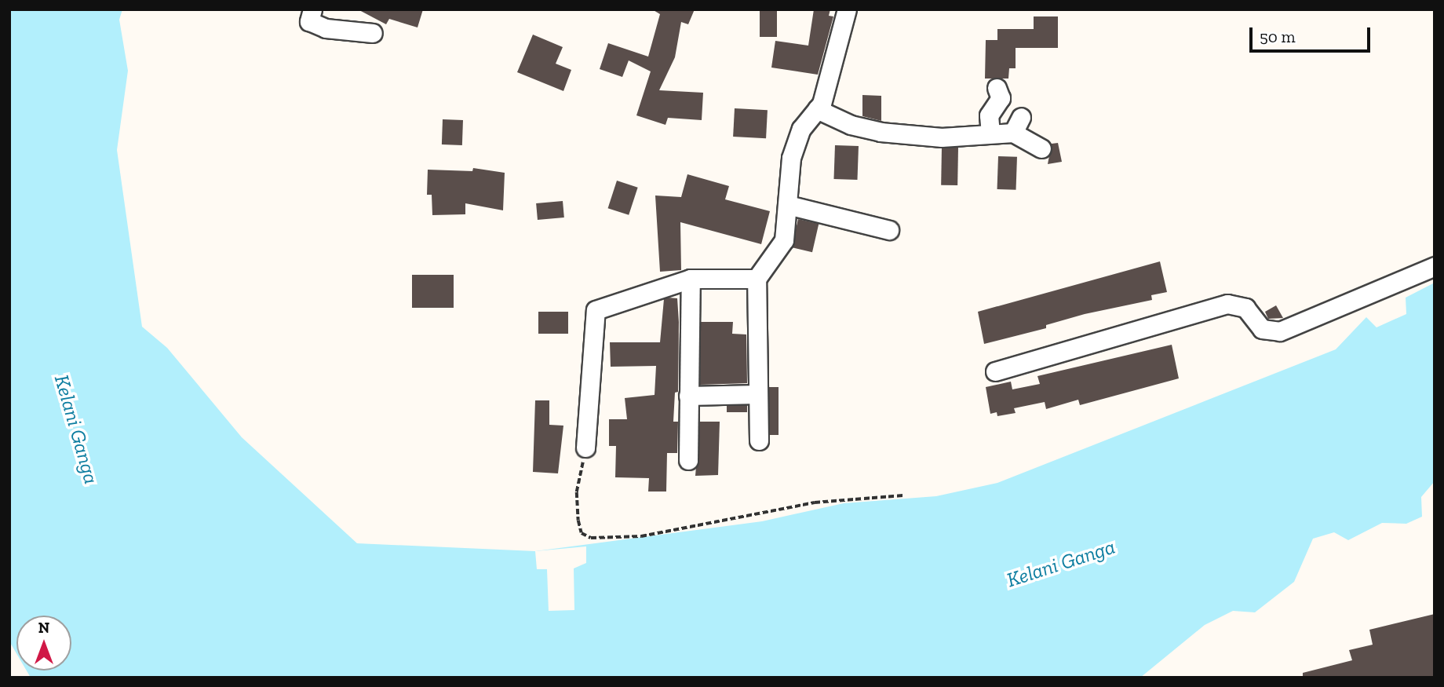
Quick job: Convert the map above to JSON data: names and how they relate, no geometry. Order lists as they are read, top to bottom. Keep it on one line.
{"water":["Kelani Ganga"],"scale_bar":"50 m","north":"top"}
